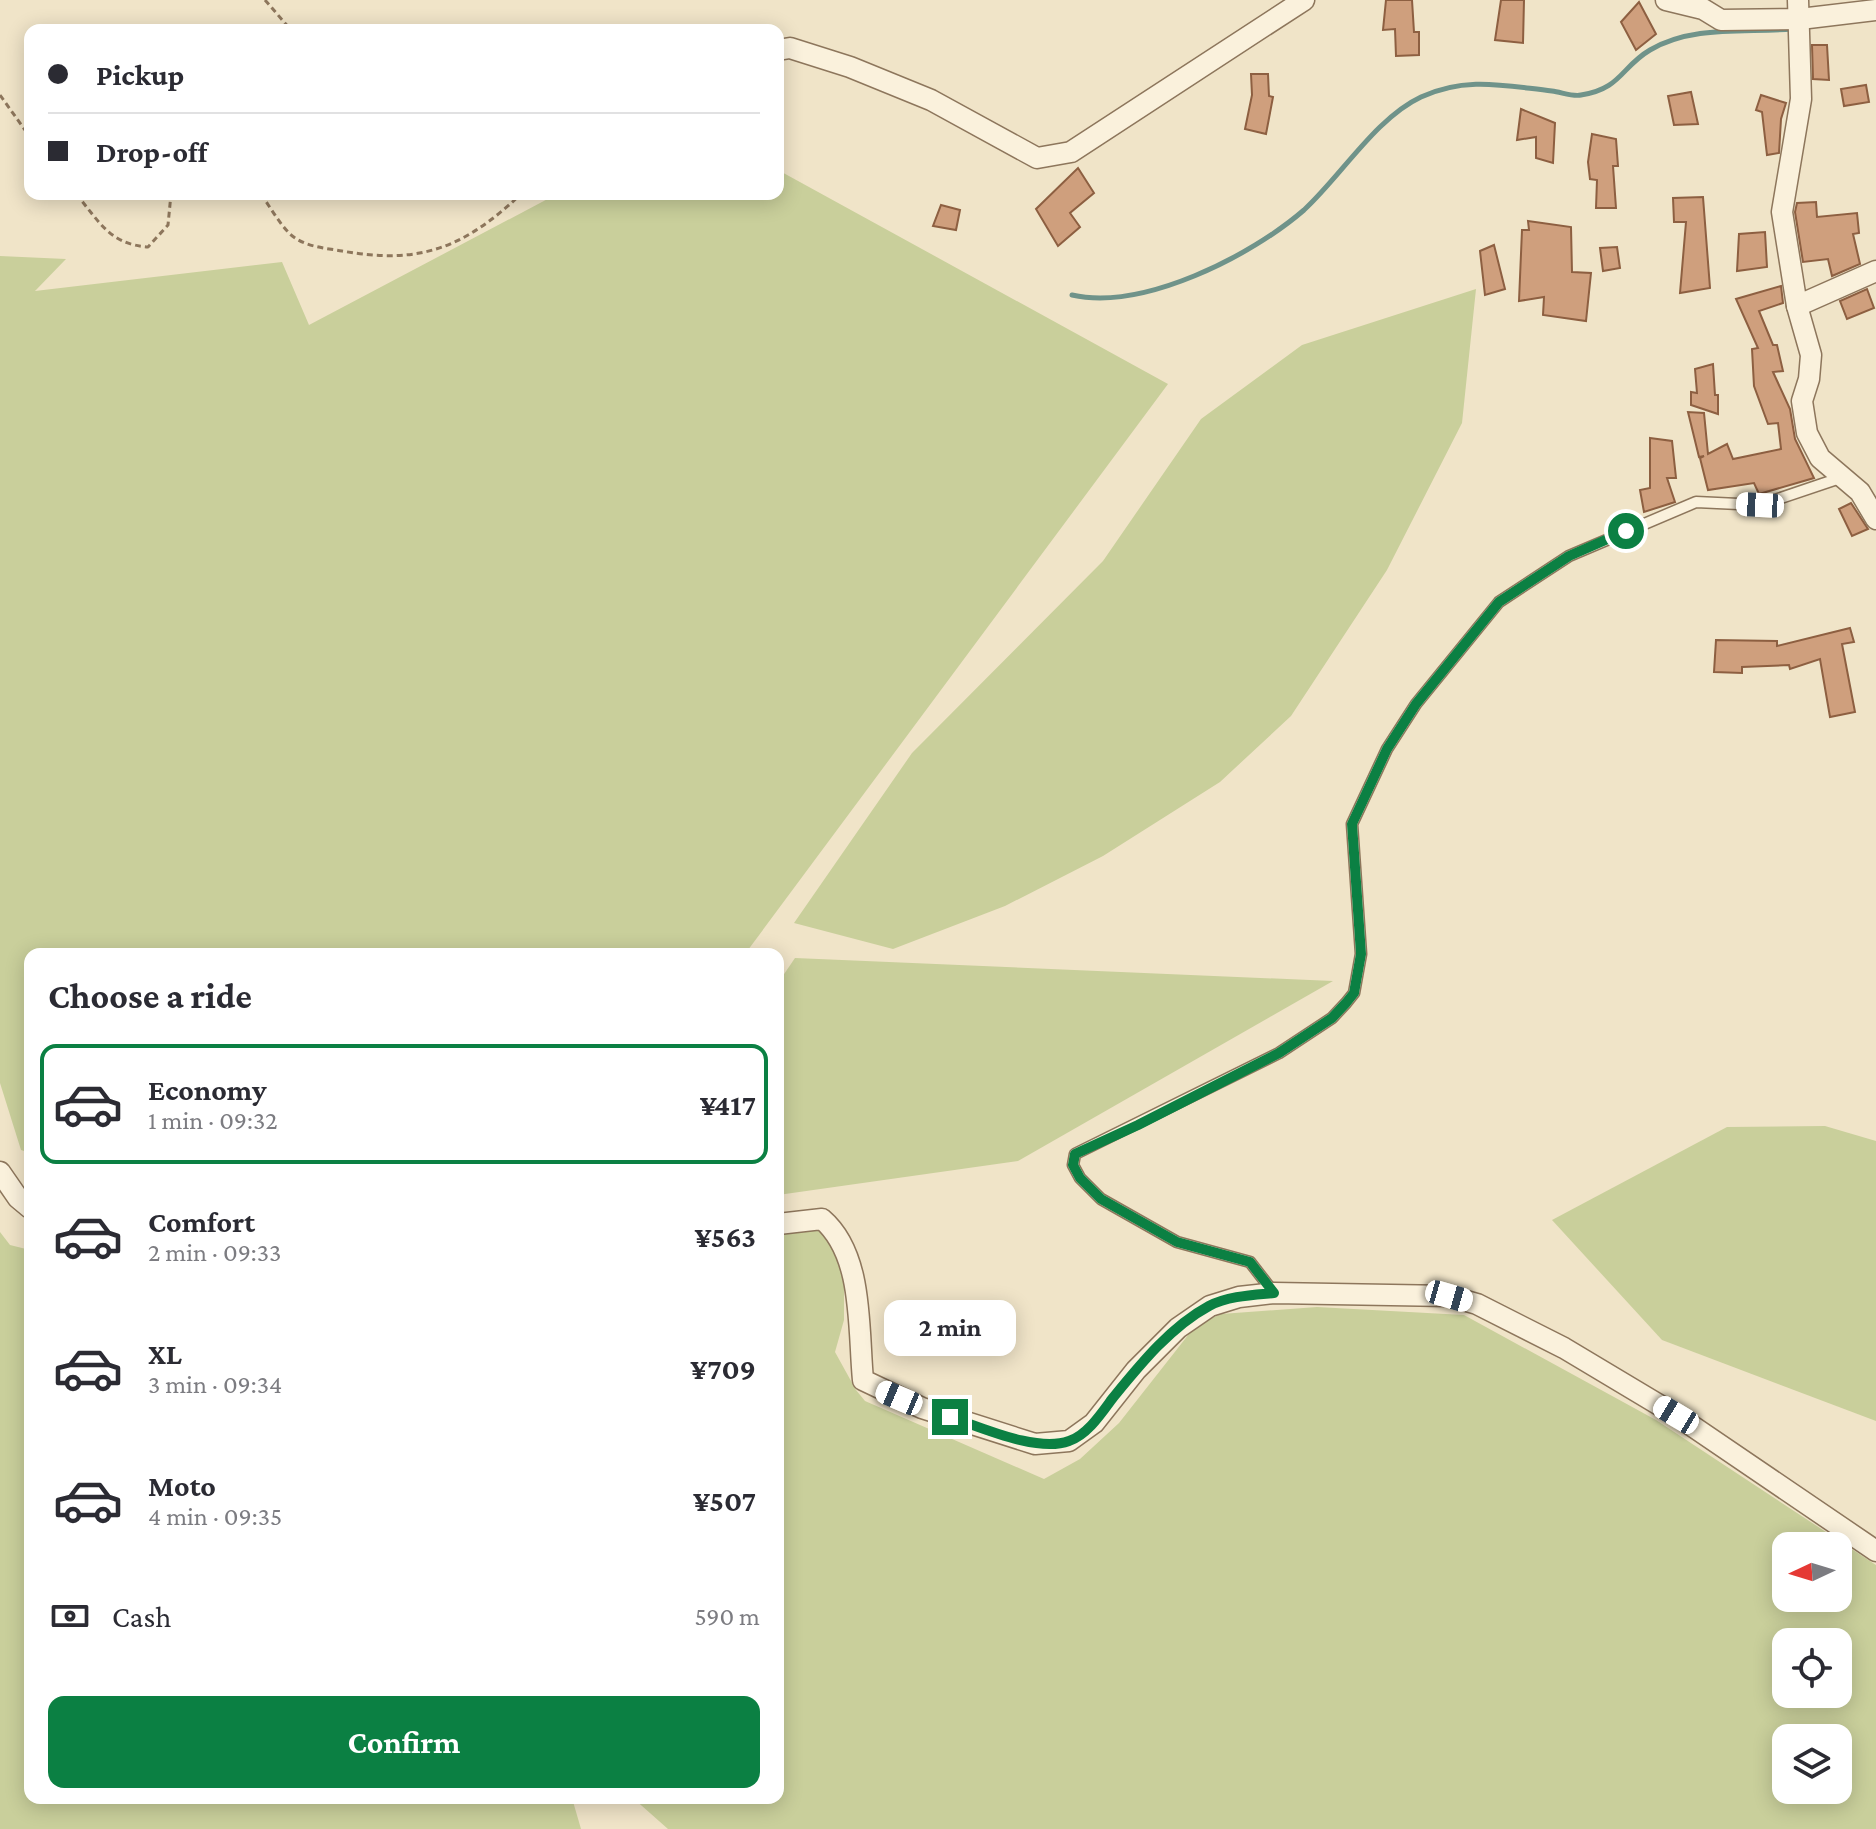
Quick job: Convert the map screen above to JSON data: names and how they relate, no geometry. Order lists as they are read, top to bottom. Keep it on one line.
{"north":"left","page":{"banner":["Pickup","Drop-off"],"heading":"Choose a ride","list":[{"name":"Economy","note":"1 min · 09:32","value":"¥417"},{"name":"Comfort","note":"2 min · 09:33","value":"¥563"},{"name":"XL","note":"3 min · 09:34","value":"¥709"},{"name":"Moto","note":"4 min · 09:35","value":"¥507"}],"bubble":"2 min","pay":["Cash","590 m"],"buttons":"Confirm"}}
